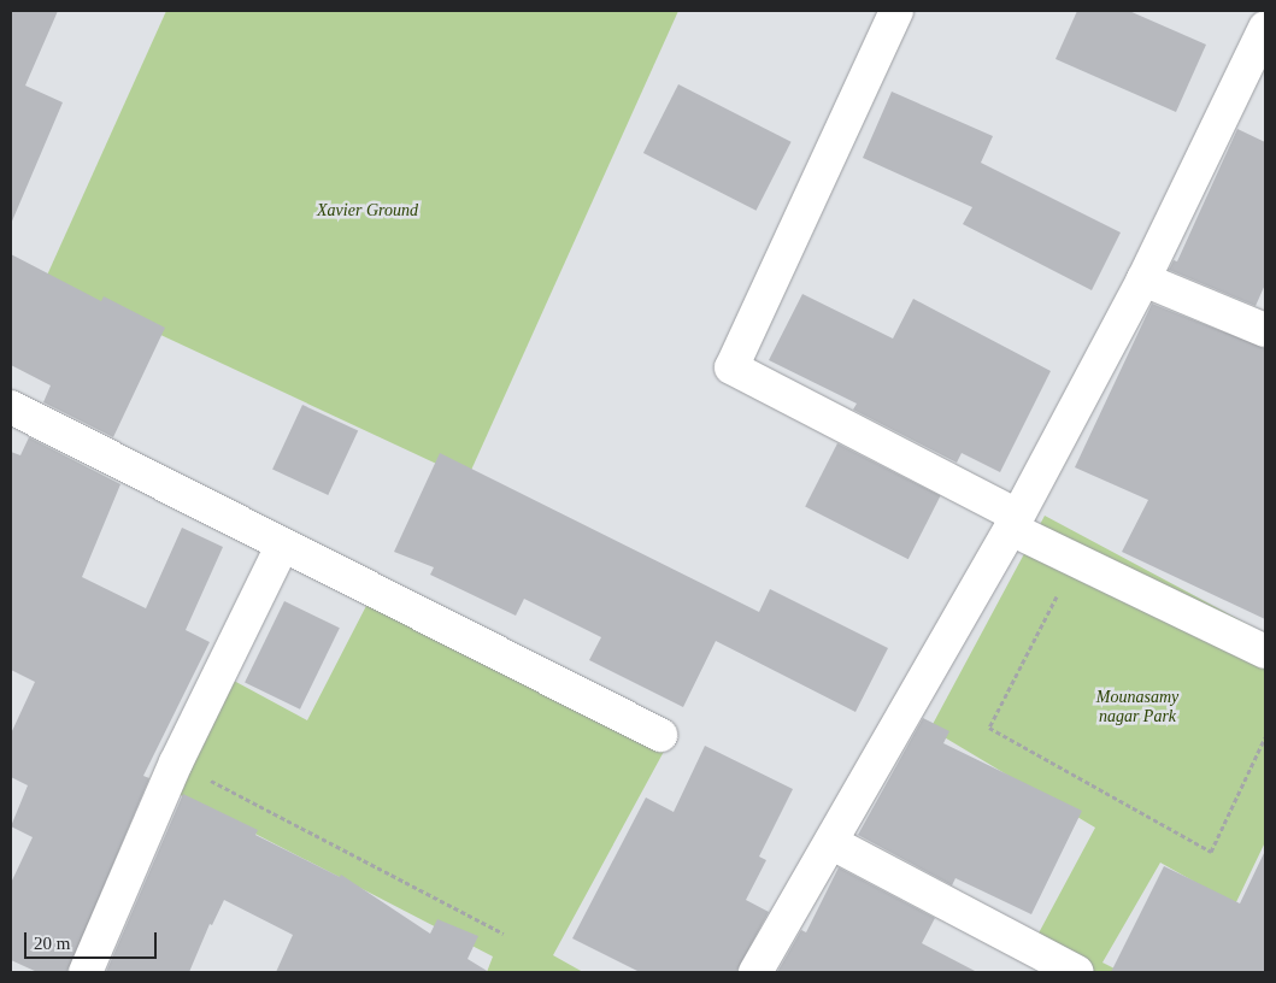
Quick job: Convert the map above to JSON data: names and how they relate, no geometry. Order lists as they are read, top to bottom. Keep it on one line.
{"parks":["Xavier Ground","Mounasamy nagar Park"],"scale_bar":"20 m"}
